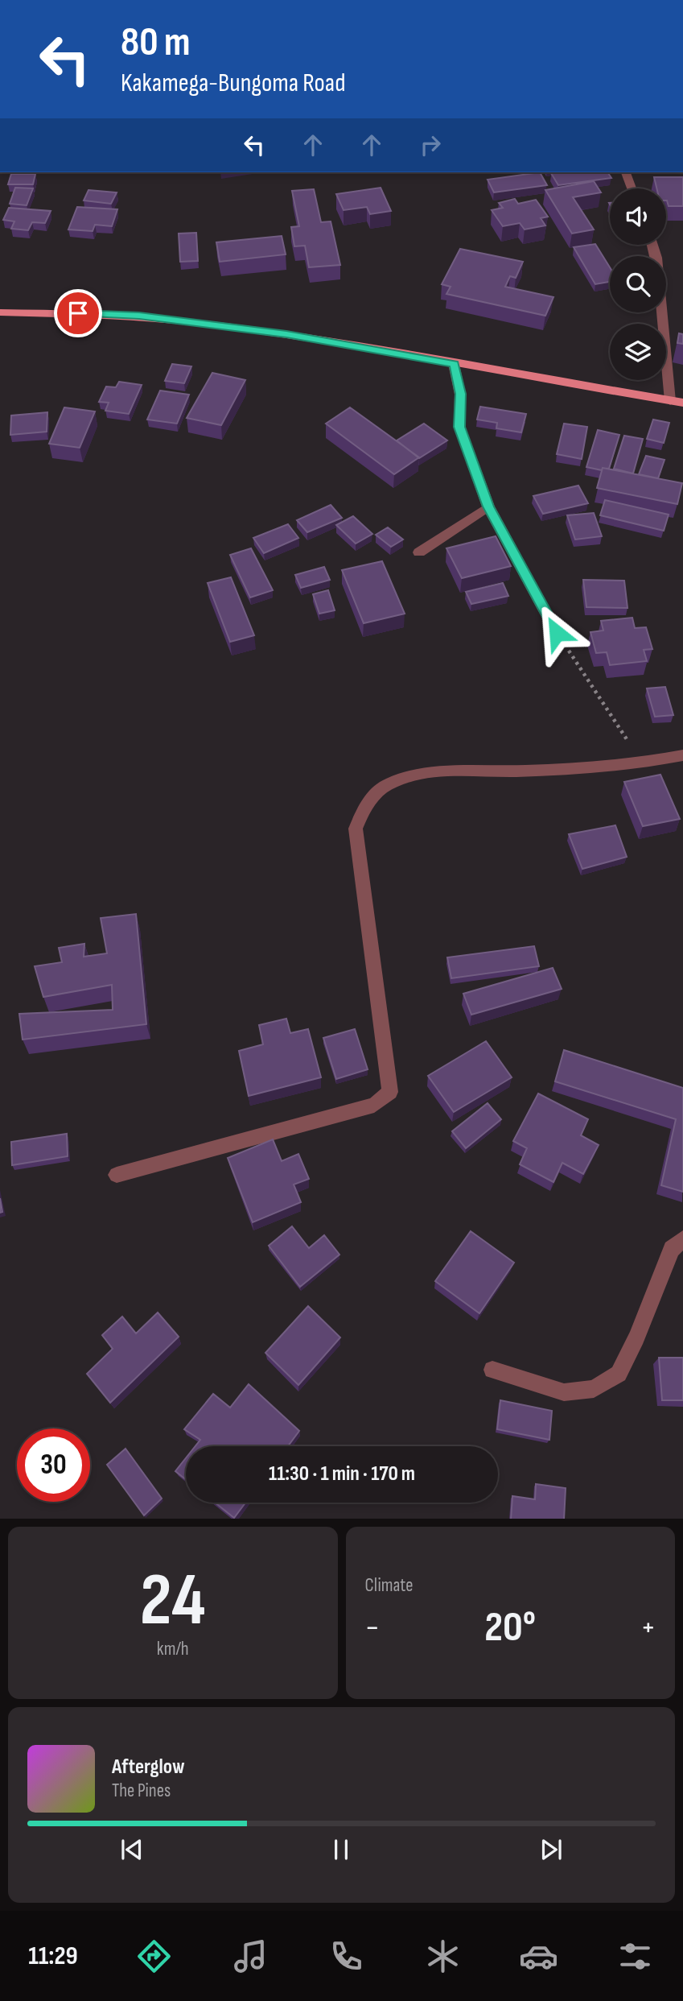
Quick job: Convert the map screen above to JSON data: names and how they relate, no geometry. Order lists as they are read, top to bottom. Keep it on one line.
{"page":{"turn":["80 m","Kakamega-Bungoma Road"],"limit":"30","trip":"11:30 · 1 min · 170 m","tile":[["24","km/h"],"Climate"],"heat":["−","20°","+"],"song":["Afterglow","The Pines"],"tabs":"11:29"}}
